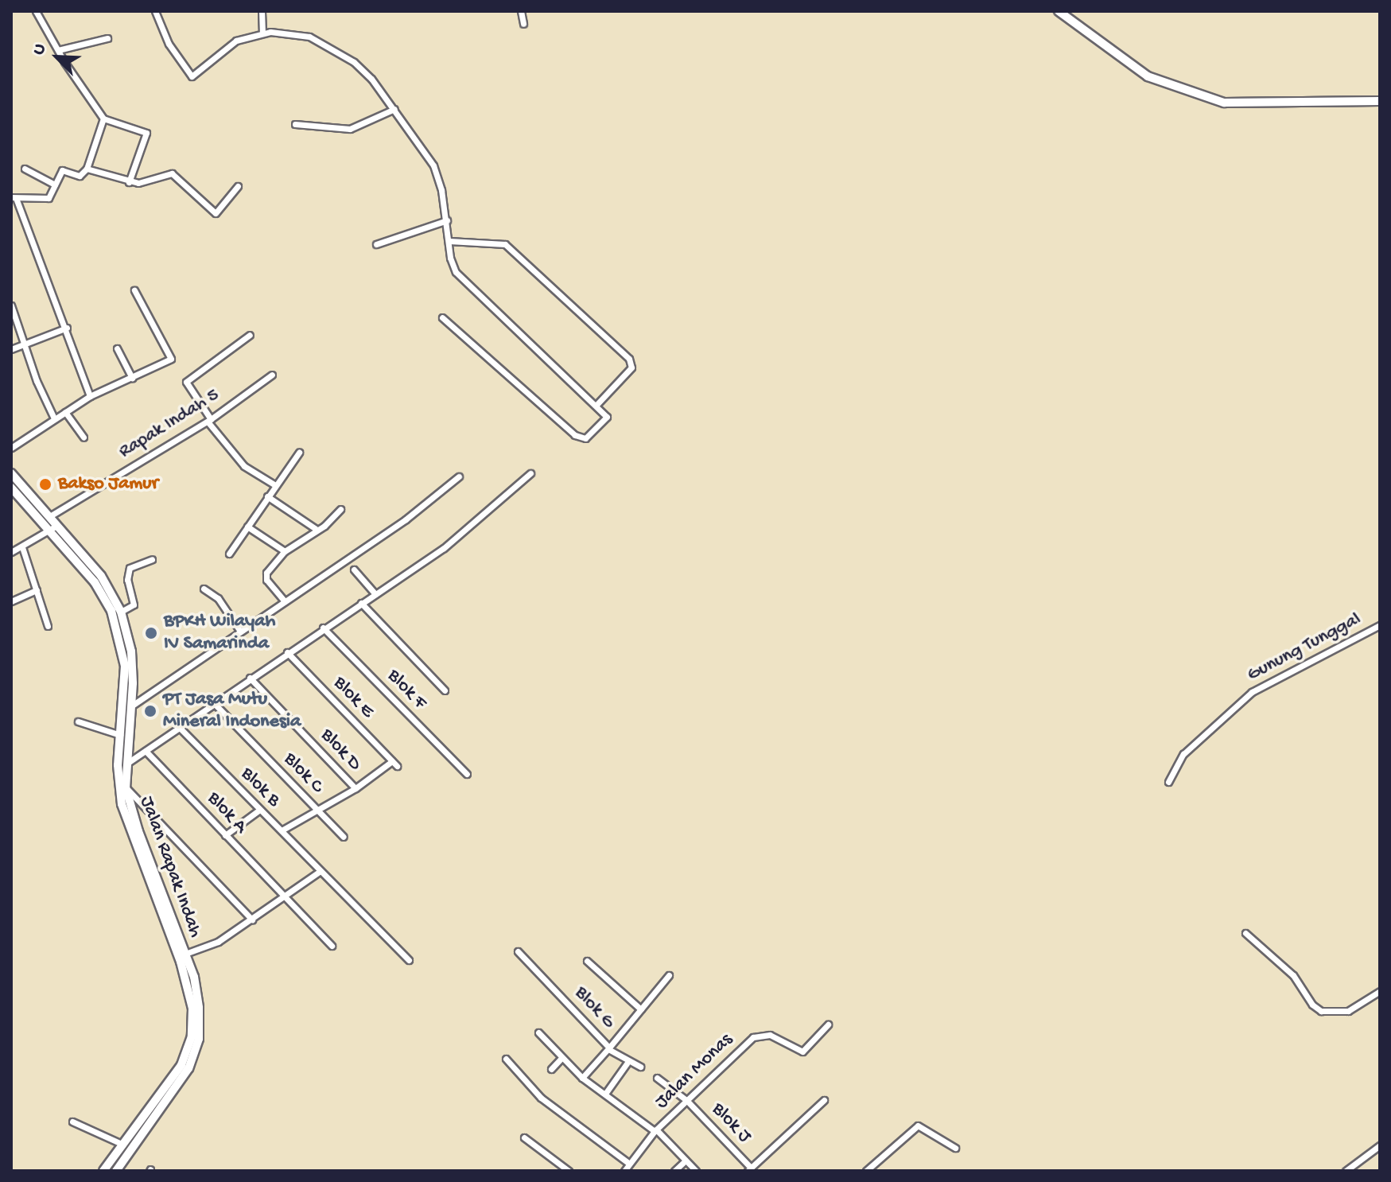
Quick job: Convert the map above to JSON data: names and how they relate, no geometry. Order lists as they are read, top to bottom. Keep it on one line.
{"streets":{"main road":["Jalan Rapak Indah"],"street":["Rapak Indah 5","Gunung Tunggal","Blok F","Blok E","Blok D","Blok C","Blok B","Blok A","Blok G","Jalan Monas","Blok J"]},"crossings":[["Rapak Indah 5","Jalan Rapak Indah"],["Blok E","Blok D"],["Jalan Monas","Blok J"]],"places":["Bakso Jamur","BPKH Wilayah IV Samarinda","PT Jasa Mutu Mineral Indonesia"],"north":"top left"}
